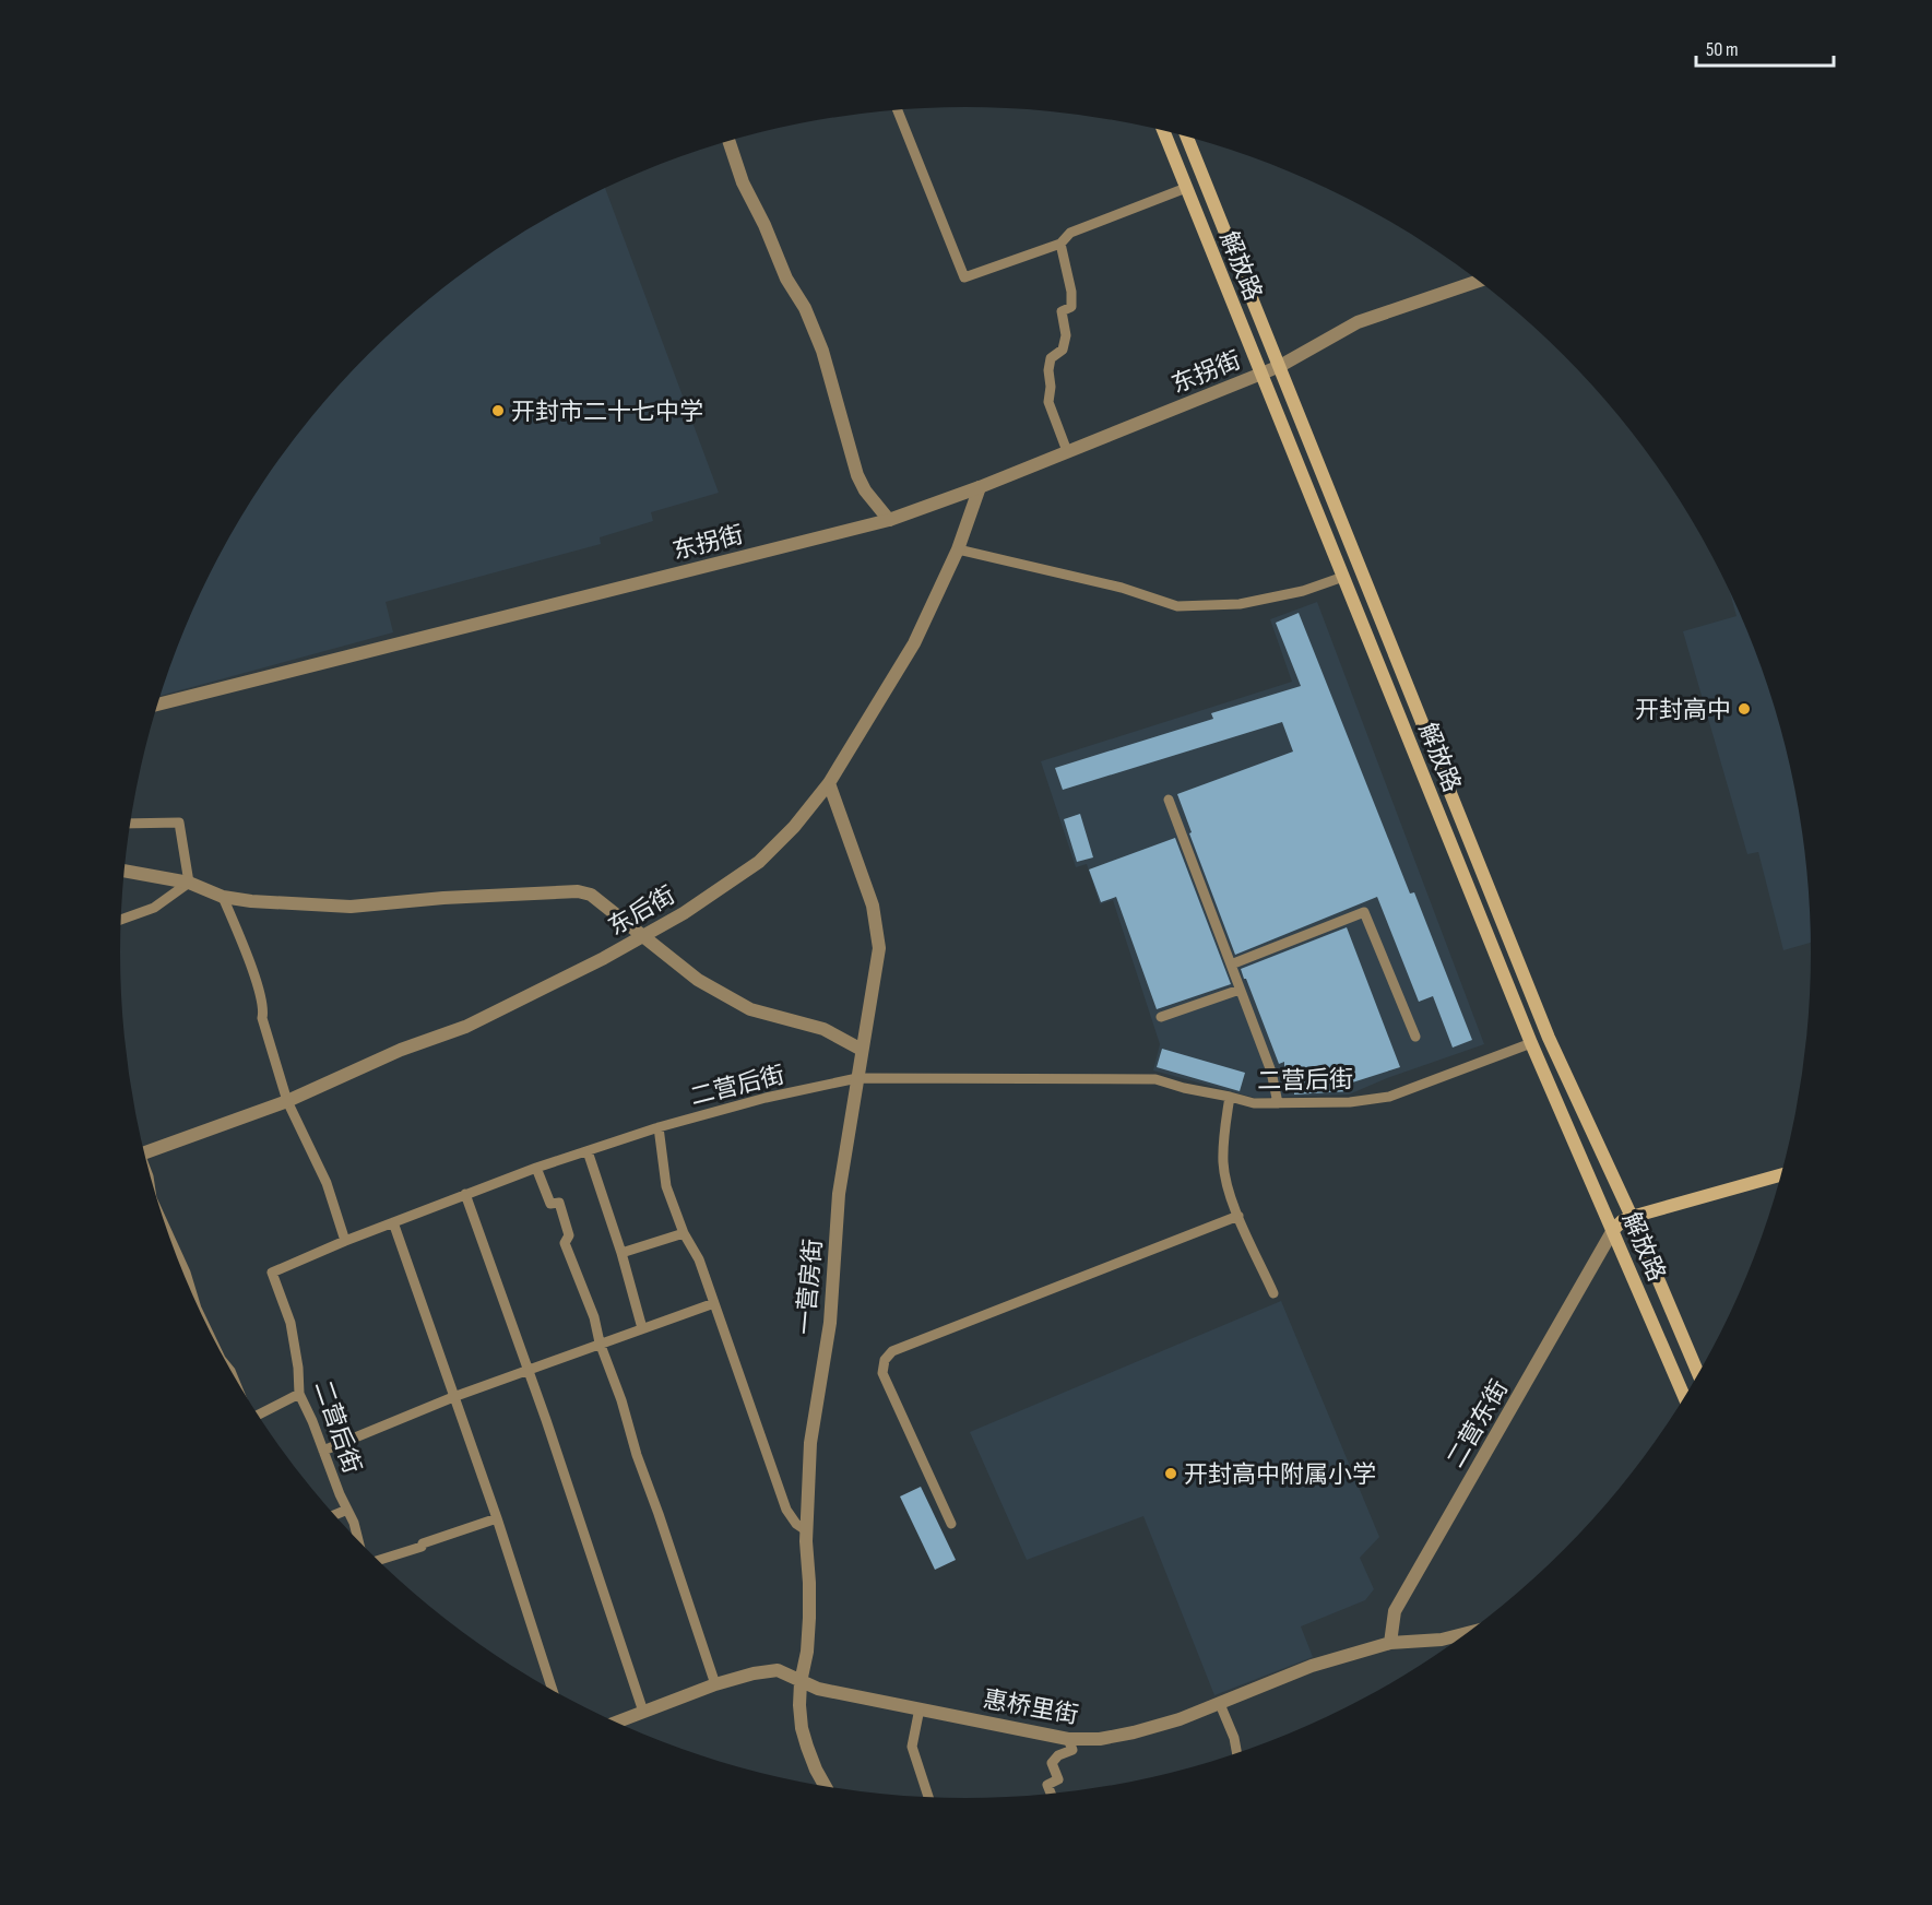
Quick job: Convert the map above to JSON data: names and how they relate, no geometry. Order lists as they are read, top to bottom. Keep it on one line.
{"streets":{"main road":["解放路"],"street":["东拐街","东后街","一营房街","二营东街","惠桥里街"],"lane":["二营后街"]},"crossings":[["解放路","东拐街"],["解放路","二营后街"],["解放路","二营东街"],["东拐街","东后街"],["东后街","一营房街"],["二营后街","一营房街"],["一营房街","惠桥里街"],["二营东街","惠桥里街"]],"places":["开封市二十七中学","开封高中","开封高中附属小学"],"scale_bar":"50 m"}
